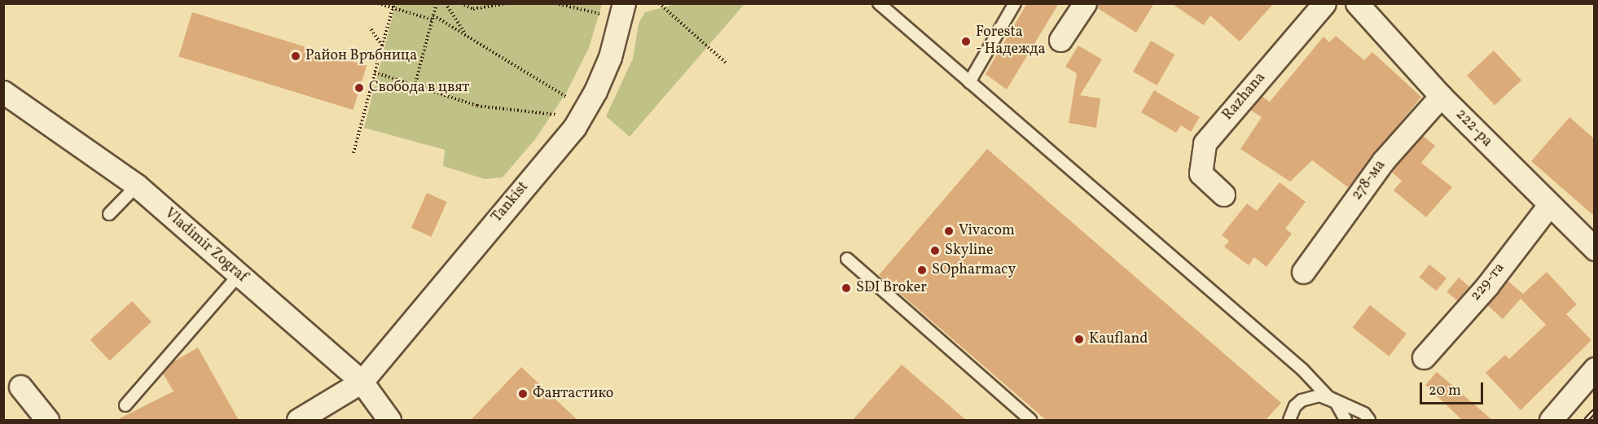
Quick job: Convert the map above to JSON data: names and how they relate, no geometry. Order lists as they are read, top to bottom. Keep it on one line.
{"streets":{"street":["Razhana","222-ра","278-ма","Tankist","Vladimir Zograf","229-та"]},"crossings":[["222-ра","278-ма"],["222-ра","229-та"],["Tankist","Vladimir Zograf"]],"places":["Foresta - Надежда","Район Връбница","Свобода в цвят","Vivacom","Skyline","SOpharmacy","SDI Broker","Kaufland","Фантастико"],"scale_bar":"20 m"}
